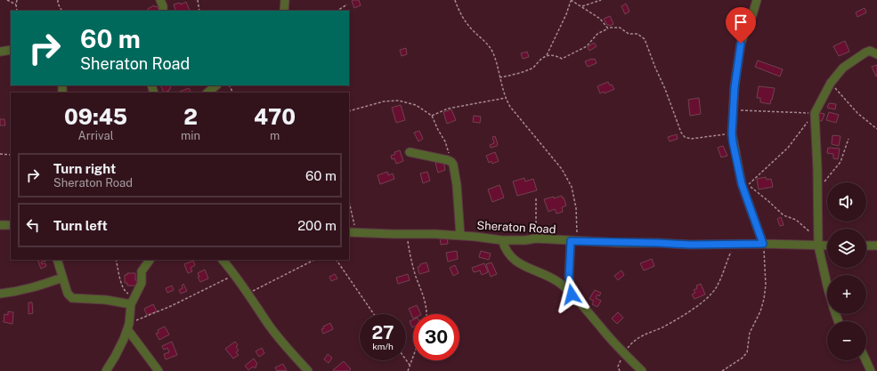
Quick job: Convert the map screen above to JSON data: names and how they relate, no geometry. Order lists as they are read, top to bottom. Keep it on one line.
{"streets":{"street":["Sheraton Road"]},"page":{"turn":["60 m","Sheraton Road"],"eta":["09:45","Arrival","2","min","470","m"],"list":[{"name":"Turn right","note":"Sheraton Road","value":"60 m"},{"name":"Turn left","value":"200 m"}],"map_buttons":["+","−"],"speed":"27 km/h","limit":"30"}}
